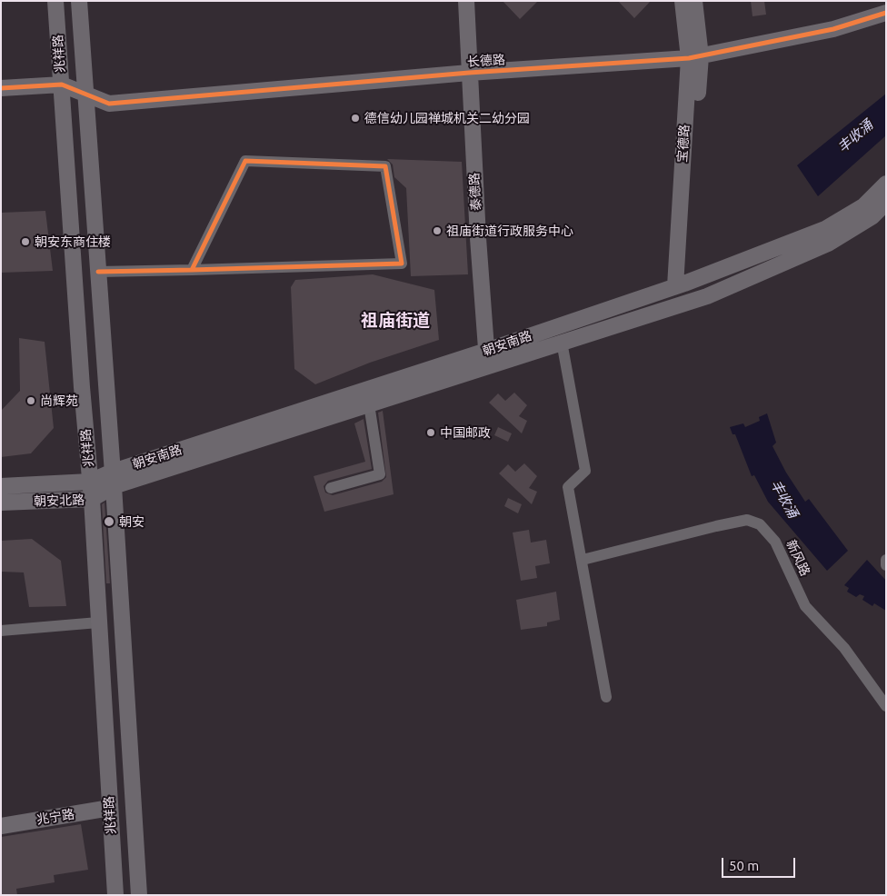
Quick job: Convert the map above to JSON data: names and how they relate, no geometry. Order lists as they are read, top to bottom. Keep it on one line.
{"streets":{"main road":["兆祥路","长德路","宝德路","泰德路","朝安南路","朝安北路","兆宁路"],"street":["新风路"]},"crossings":[["兆祥路","长德路"],["兆祥路","朝安南路"],["兆祥路","朝安北路"],["兆祥路","兆宁路"],["长德路","宝德路"],["长德路","泰德路"],["宝德路","朝安南路"],["泰德路","朝安南路"],["朝安南路","朝安北路"]],"districts":["祖庙街道"],"water":["丰收涌"],"places":["德信幼儿园禅城机关二幼分园","祖庙街道行政服务中心","朝安东商住楼","尚辉苑","中国邮政","朝安"],"scale_bar":"50 m"}
